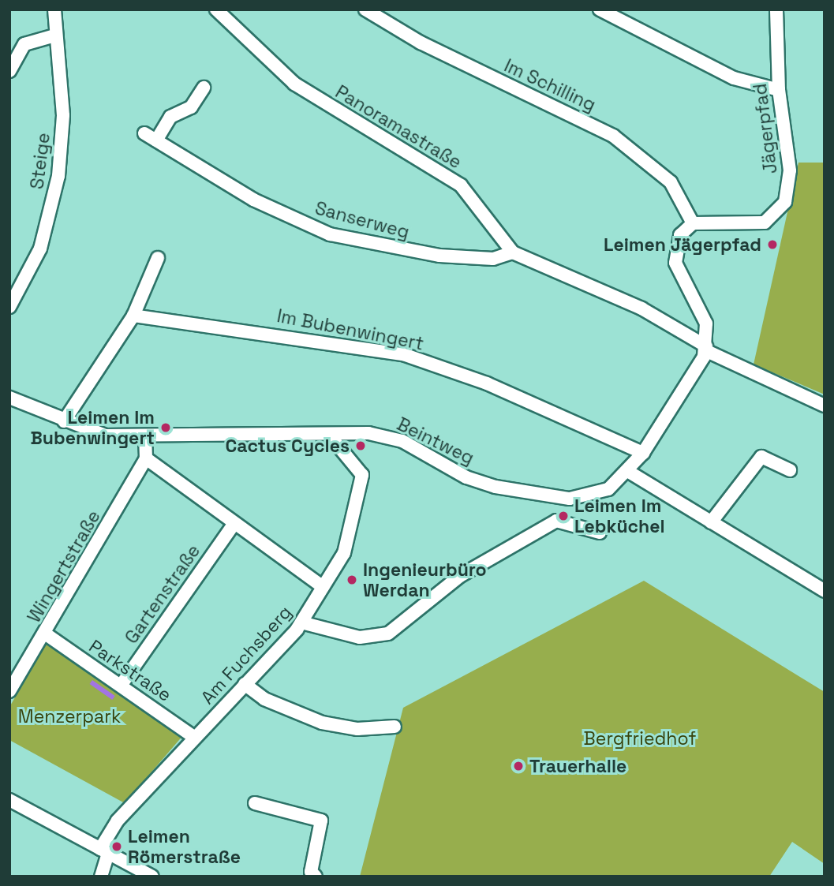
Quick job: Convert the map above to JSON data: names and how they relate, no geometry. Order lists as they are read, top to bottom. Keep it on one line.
{"streets":{"street":["Im Schilling","Panoramastraße","Jägerpfad","Steige","Sanserweg","Im Bubenwingert","Beintweg","Wingertstraße","Gartenstraße","Am Fuchsberg","Parkstraße"]},"crossings":[["Im Schilling","Jägerpfad"],["Panoramastraße","Sanserweg"],["Panoramastraße","Beintweg"],["Im Bubenwingert","Beintweg"],["Beintweg","Am Fuchsberg"],["Wingertstraße","Parkstraße"],["Gartenstraße","Parkstraße"],["Am Fuchsberg","Parkstraße"]],"parks":["Menzerpark","Bergfriedhof"],"places":["Leimen Jägerpfad","Leimen Im Bubenwingert","Cactus Cycles","Leimen Im Lebküchel","Ingenieurbüro Werdan","Trauerhalle","Leimen Römerstraße"]}
